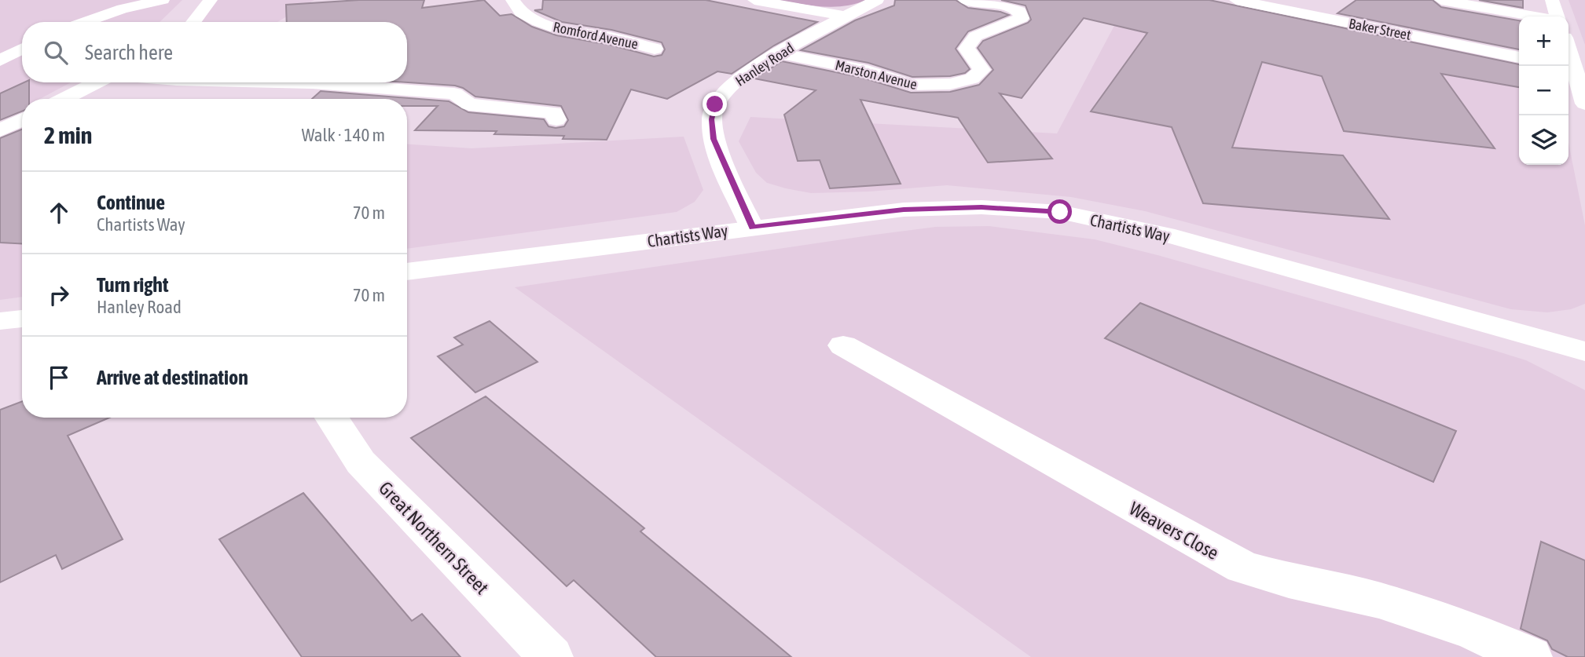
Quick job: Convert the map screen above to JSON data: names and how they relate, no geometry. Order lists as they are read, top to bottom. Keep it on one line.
{"streets":{"street":["Baker Street","Romford Avenue","Hanley Road","Marston Avenue","Chartists Way","Weavers Close","Great Northern Street"]},"crossings":[["Hanley Road","Marston Avenue"],["Hanley Road","Chartists Way"]],"page":{"map_buttons":["+","−"],"search":"Search here","heading":["2 min","Walk · 140 m"],"list":[["Continue","Chartists Way","70 m"],["Turn right","Hanley Road","70 m"],"Arrive at destination"]}}
